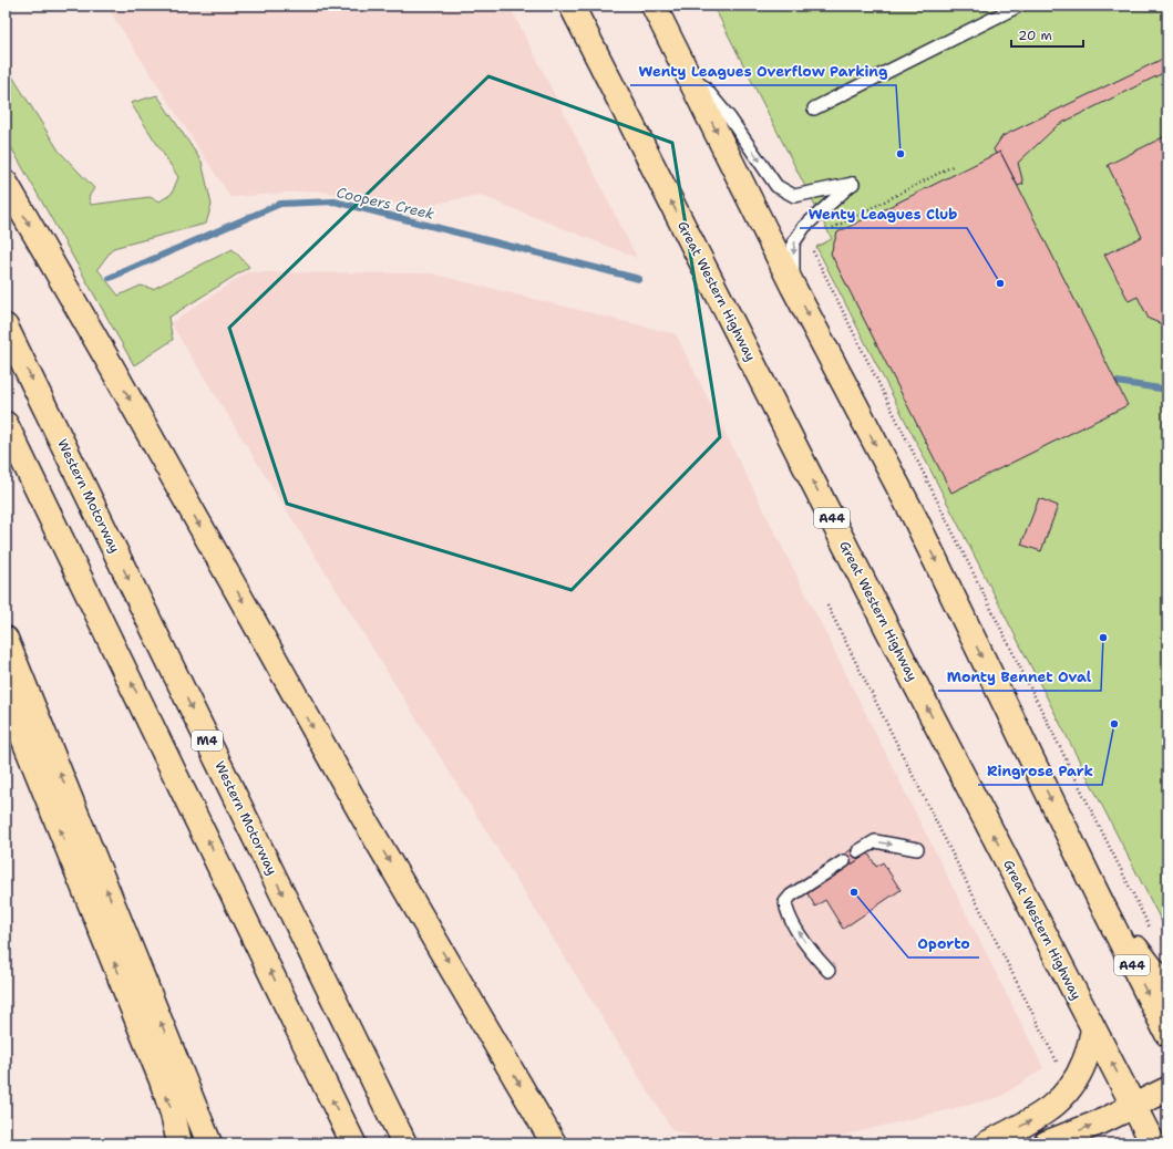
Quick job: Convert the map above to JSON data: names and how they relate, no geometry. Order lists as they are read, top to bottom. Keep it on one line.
{"streets":{"highway":["Great Western Highway","Western Motorway","A44","M4"]},"water":["Coopers Creek"],"places":["Wenty Leagues Overflow Parking","Wenty Leagues Club","Monty Bennet Oval","Ringrose Park","Oporto"],"scale_bar":"20 m"}
